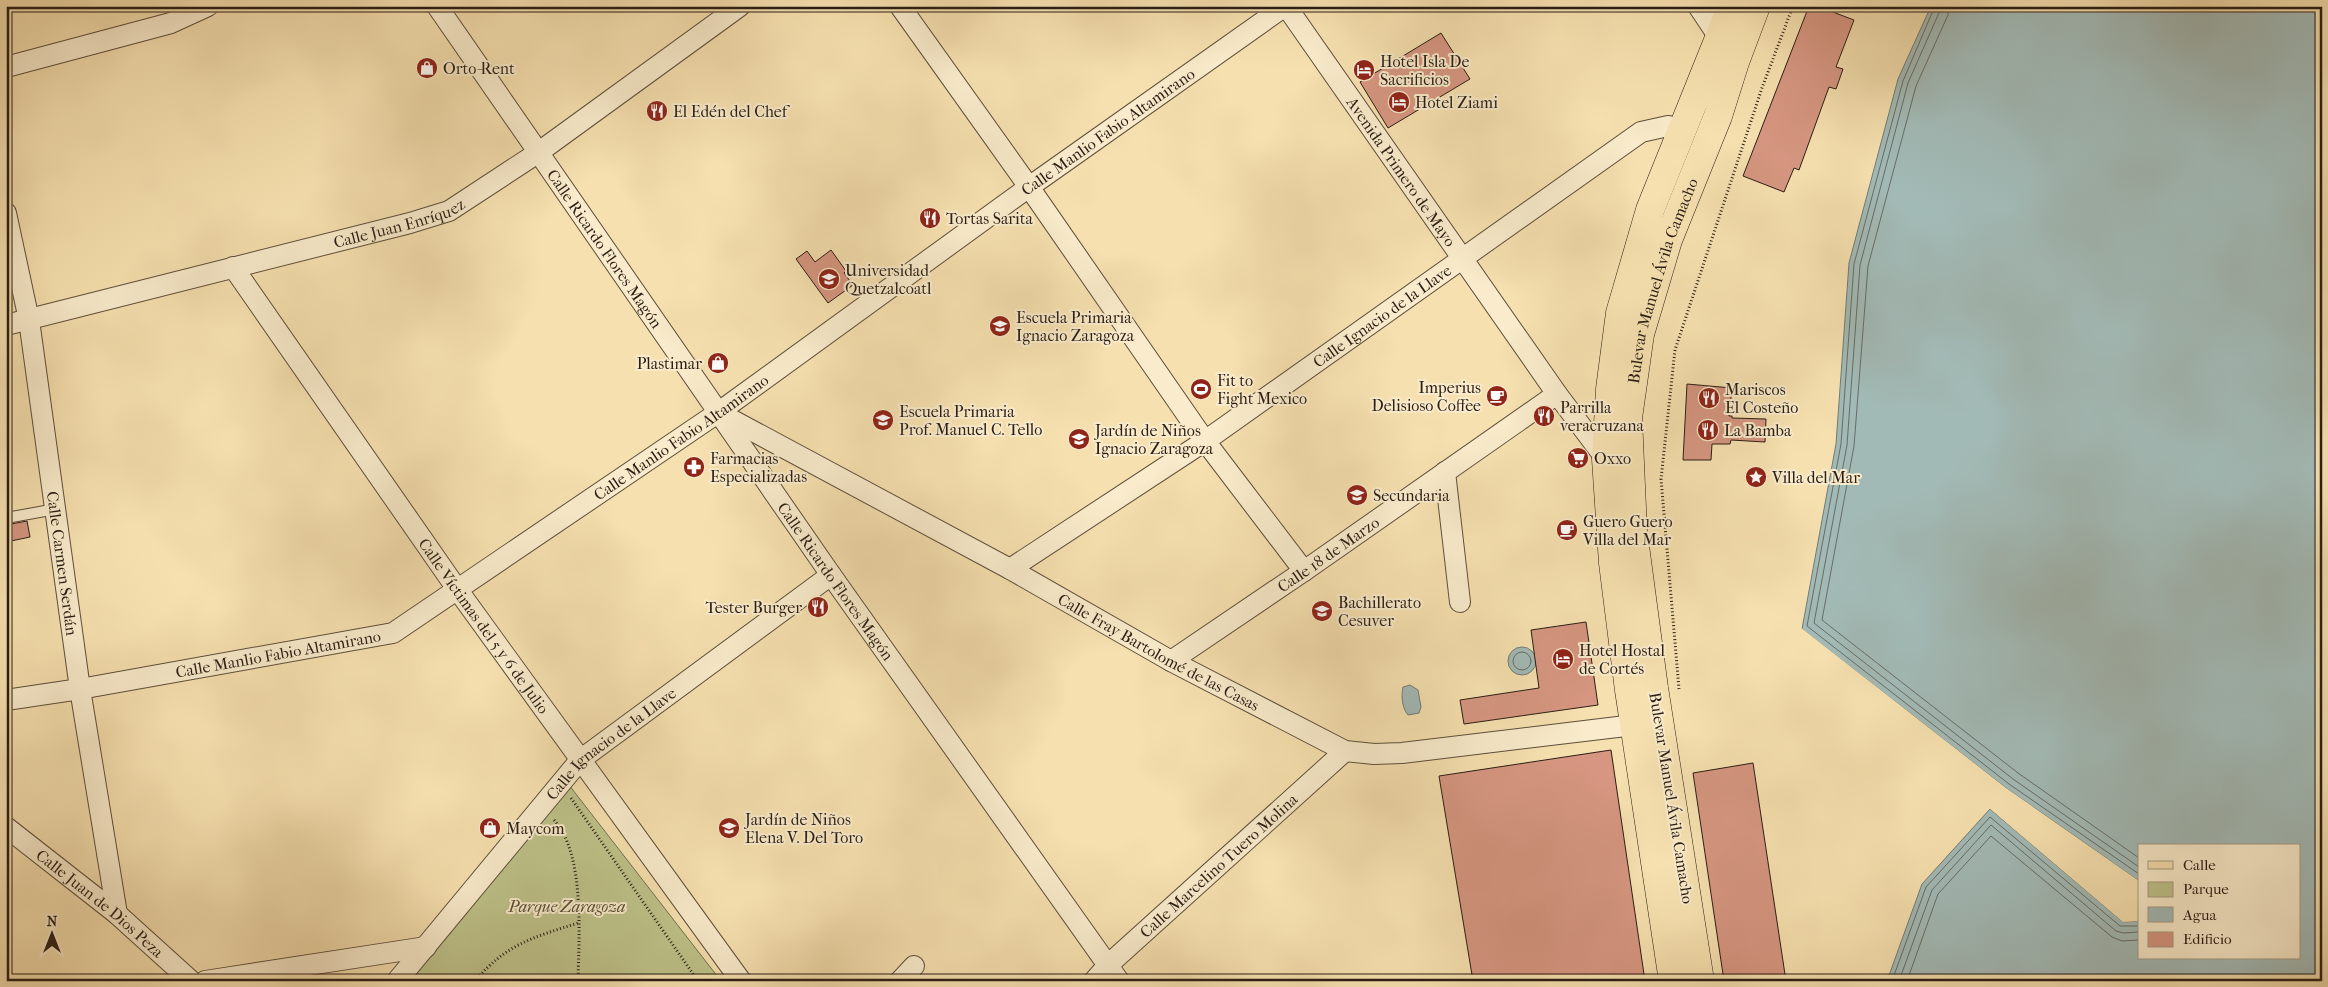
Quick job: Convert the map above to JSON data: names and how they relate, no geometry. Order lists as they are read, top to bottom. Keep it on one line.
{"streets":{"main road":["Bulevar Manuel Ávila Camacho"],"street":["Calle Manlio Fabio Altamirano","Avenida Primero de Mayo","Calle Juan Enríquez","Calle Ricardo Flores Magón","Calle Ignacio de la Llave","Calle 18 de Marzo","Calle Carmen Serdán","Calle Víctimas del 5 y 6 de Julio","Calle Fray Bartolomé de las Casas","Calle Marcelino Tuero Molina","Calle Juan de Dios Peza"]},"crossings":[["Calle Manlio Fabio Altamirano","Avenida Primero de Mayo"],["Calle Manlio Fabio Altamirano","Calle Ricardo Flores Magón"],["Calle Manlio Fabio Altamirano","Calle Carmen Serdán"],["Calle Manlio Fabio Altamirano","Calle Víctimas del 5 y 6 de Julio"],["Calle Manlio Fabio Altamirano","Calle Fray Bartolomé de las Casas"],["Avenida Primero de Mayo","Bulevar Manuel Ávila Camacho"],["Avenida Primero de Mayo","Calle Ignacio de la Llave"],["Avenida Primero de Mayo","Calle 18 de Marzo"],["Calle Juan Enríquez","Calle Ricardo Flores Magón"],["Calle Juan Enríquez","Calle Carmen Serdán"],["Calle Juan Enríquez","Calle Víctimas del 5 y 6 de Julio"],["Calle Ricardo Flores Magón","Calle Ignacio de la Llave"],["Calle Ricardo Flores Magón","Calle Fray Bartolomé de las Casas"],["Calle Ricardo Flores Magón","Calle Marcelino Tuero Molina"],["Bulevar Manuel Ávila Camacho","Calle Ignacio de la Llave"],["Bulevar Manuel Ávila Camacho","Calle Fray Bartolomé de las Casas"],["Calle Ignacio de la Llave","Calle Víctimas del 5 y 6 de Julio"],["Calle Ignacio de la Llave","Calle Fray Bartolomé de las Casas"],["Calle 18 de Marzo","Calle Fray Bartolomé de las Casas"],["Calle Carmen Serdán","Calle Juan de Dios Peza"],["Calle Fray Bartolomé de las Casas","Calle Marcelino Tuero Molina"]],"parks":["Parque Zaragoza"],"places":{"shop":["Orto-Rent","Plastimar","Maycom"],"hotel":["Hotel Isla De Sacrificios","Hotel Ziami","Hotel Hostal de Cortés"],"restaurant":["El Edén del Chef","Tortas Sarita","Mariscos El Costeño","Parrilla veracruzana","La Bamba","Tester Burger"],"school or university":["Universidad Quetzalcoatl","Escuela Primaria Ignacio Zaragoza","Escuela Primaria Prof. Manuel C. Tello","Jardín de Niños Ignacio Zaragoza","Secundaria","Bachillerato Cesuver","Jardín de Niños Elena V. Del Toro"],"sports":["Fit to Fight Mexico"],"cafe":["Imperius Delisioso Coffee","Guero Guero Villa del Mar"],"supermarket":["Oxxo"],"pharmacy":["Farmacias Especializadas"],"place":["Villa del Mar"]},"legend":["Calle","Parque","Agua","Edificio"],"north":"top"}
